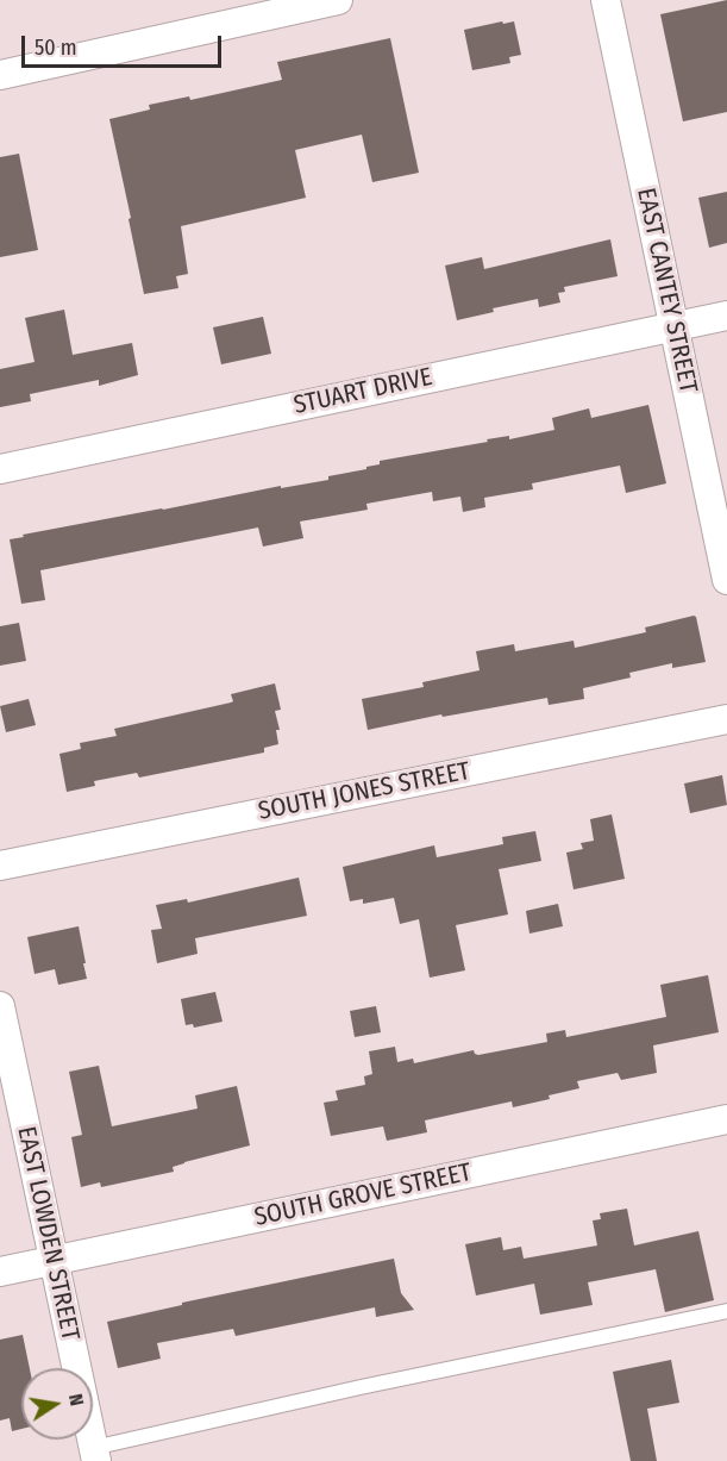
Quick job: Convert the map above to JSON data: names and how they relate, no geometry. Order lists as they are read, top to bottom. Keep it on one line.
{"streets":{"street":["EAST CANTEY STREET","STUART DRIVE","SOUTH JONES STREET","SOUTH GROVE STREET","EAST LOWDEN STREET"]},"crossings":[["EAST CANTEY STREET","STUART DRIVE"],["SOUTH GROVE STREET","EAST LOWDEN STREET"]],"scale_bar":"50 m","north":"right"}
